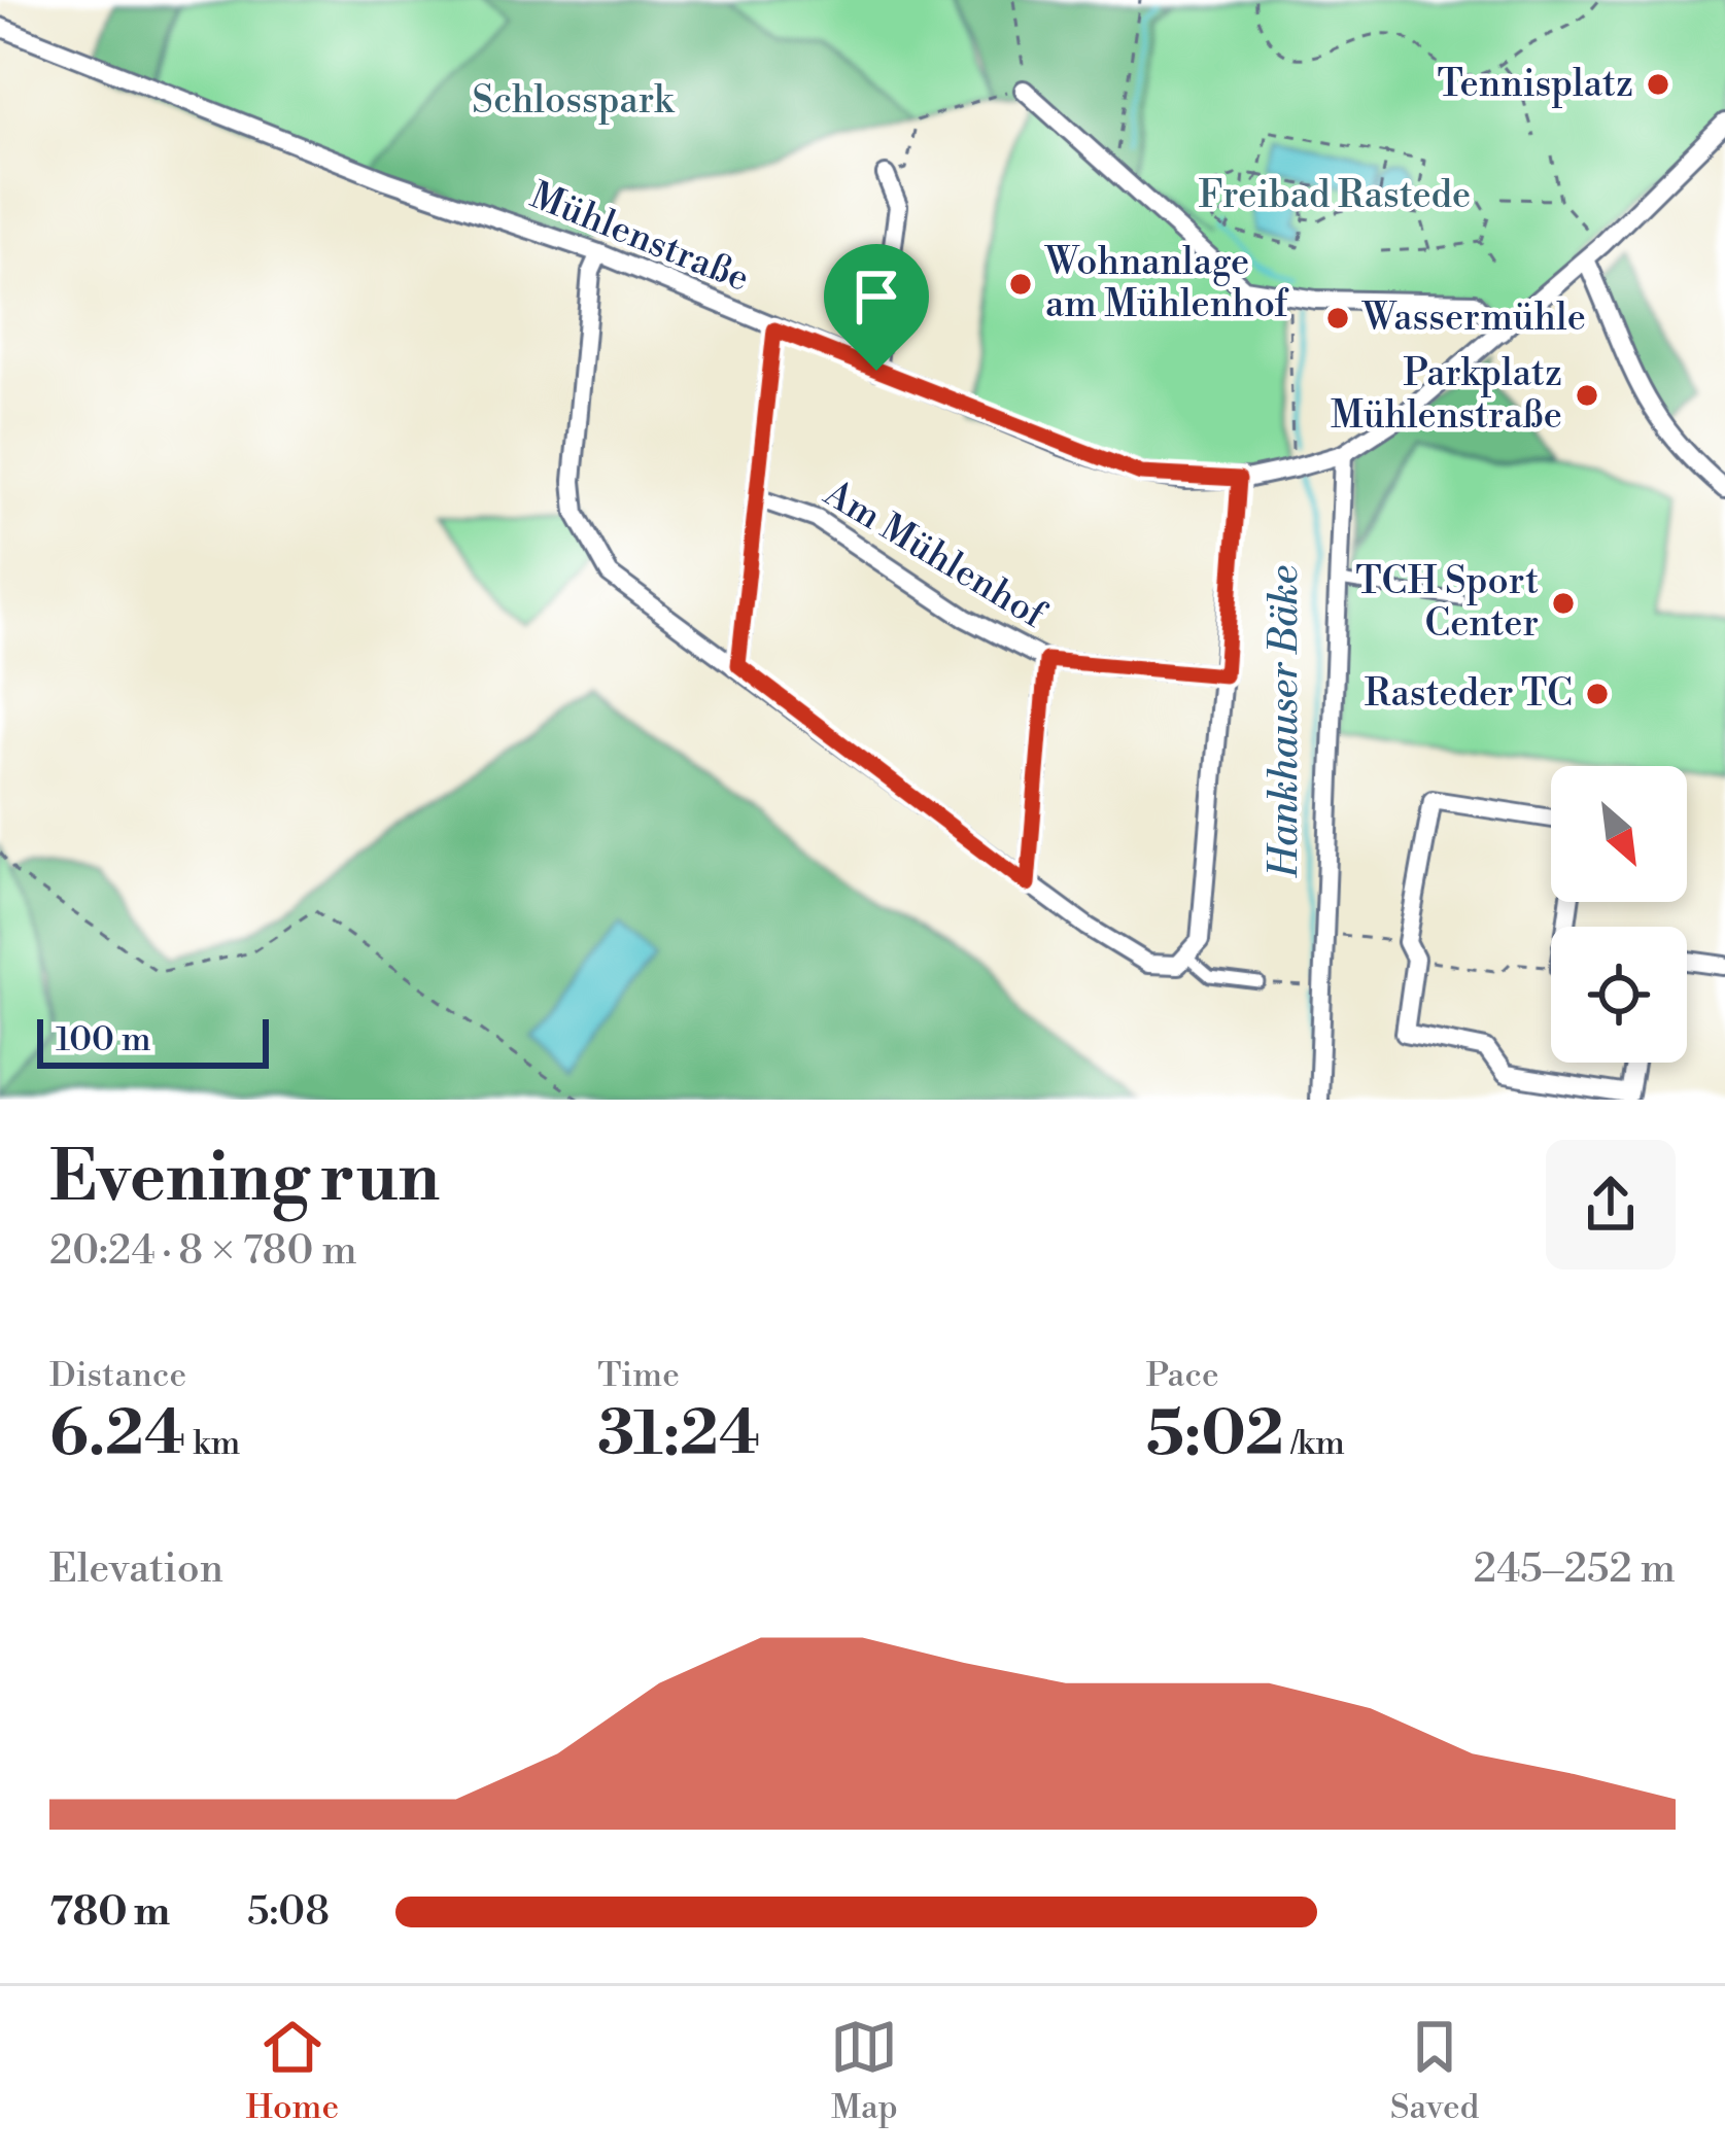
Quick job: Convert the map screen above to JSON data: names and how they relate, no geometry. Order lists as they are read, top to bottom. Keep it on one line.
{"streets":{"street":["Mühlenstraße","Am Mühlenhof"]},"water":["Hankhauser Bäke"],"parks":["Schlosspark","Freibad Rastede"],"places":["Tennisplatz","Wohnanlage am Mühlenhof","Wassermühle","Parkplatz Mühlenstraße","TCH Sport Center","Rasteder TC"],"scale_bar":"100 m","north":"bottom right","page":{"scale":"100 m","heading":["Evening run","20:24 · 8 × 780 m"],"stats":[["Distance","6.24 km"],["Time","31:24"],["Pace","5:02 /km"]],"chart":["Elevation","245–252 m"],"list":[{"name":"780 m","note":"5:08"}],"tabs":["Home","Map","Saved"]}}
